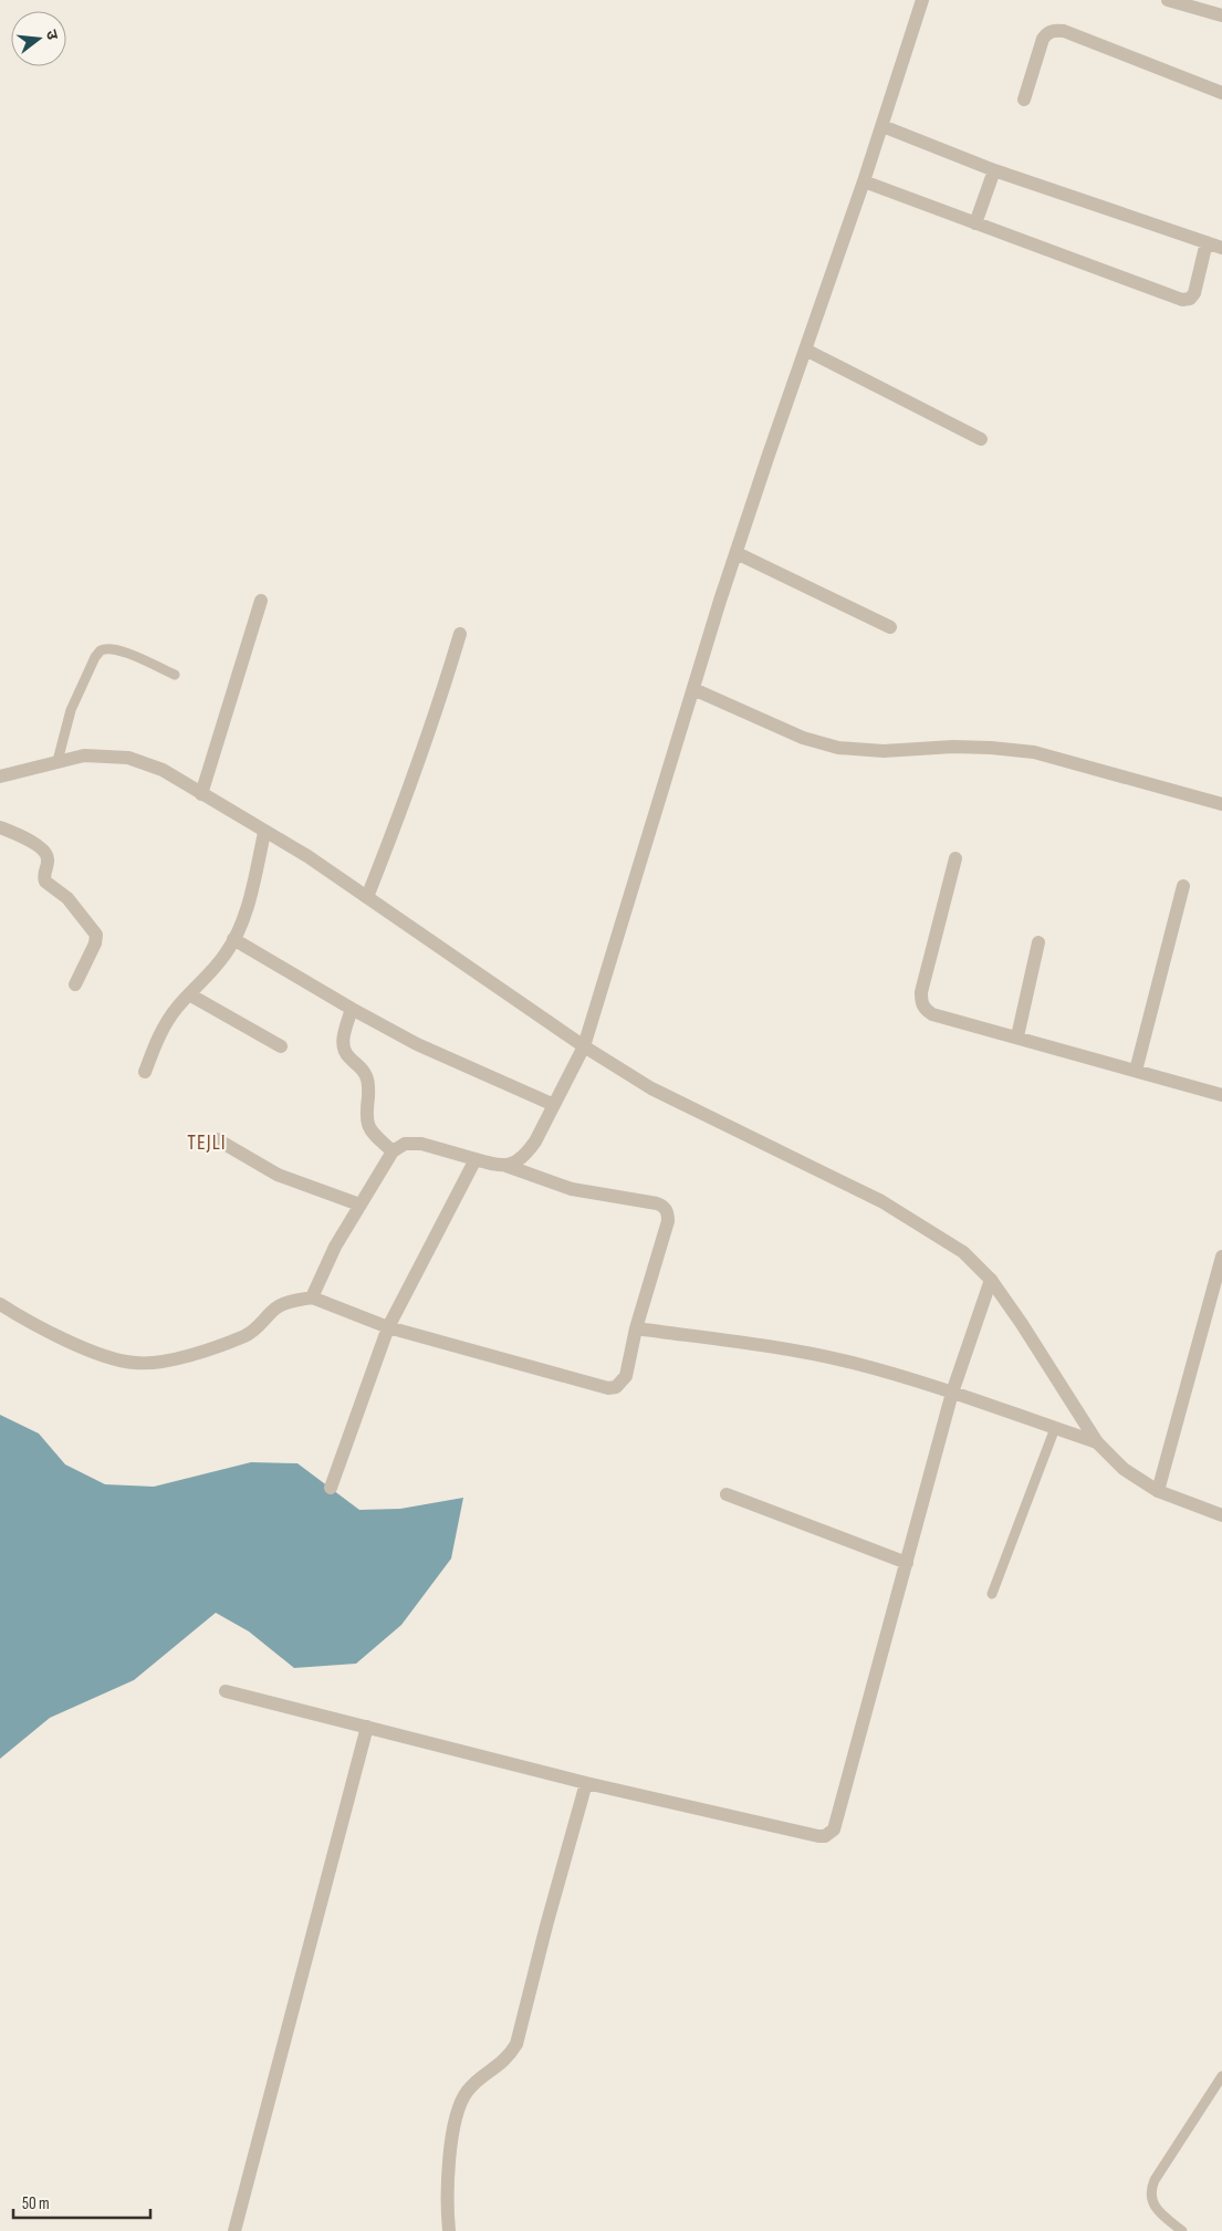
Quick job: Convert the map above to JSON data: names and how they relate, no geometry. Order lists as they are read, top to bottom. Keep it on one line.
{"districts":["TEJLI"],"scale_bar":"50 m","north":"right"}
